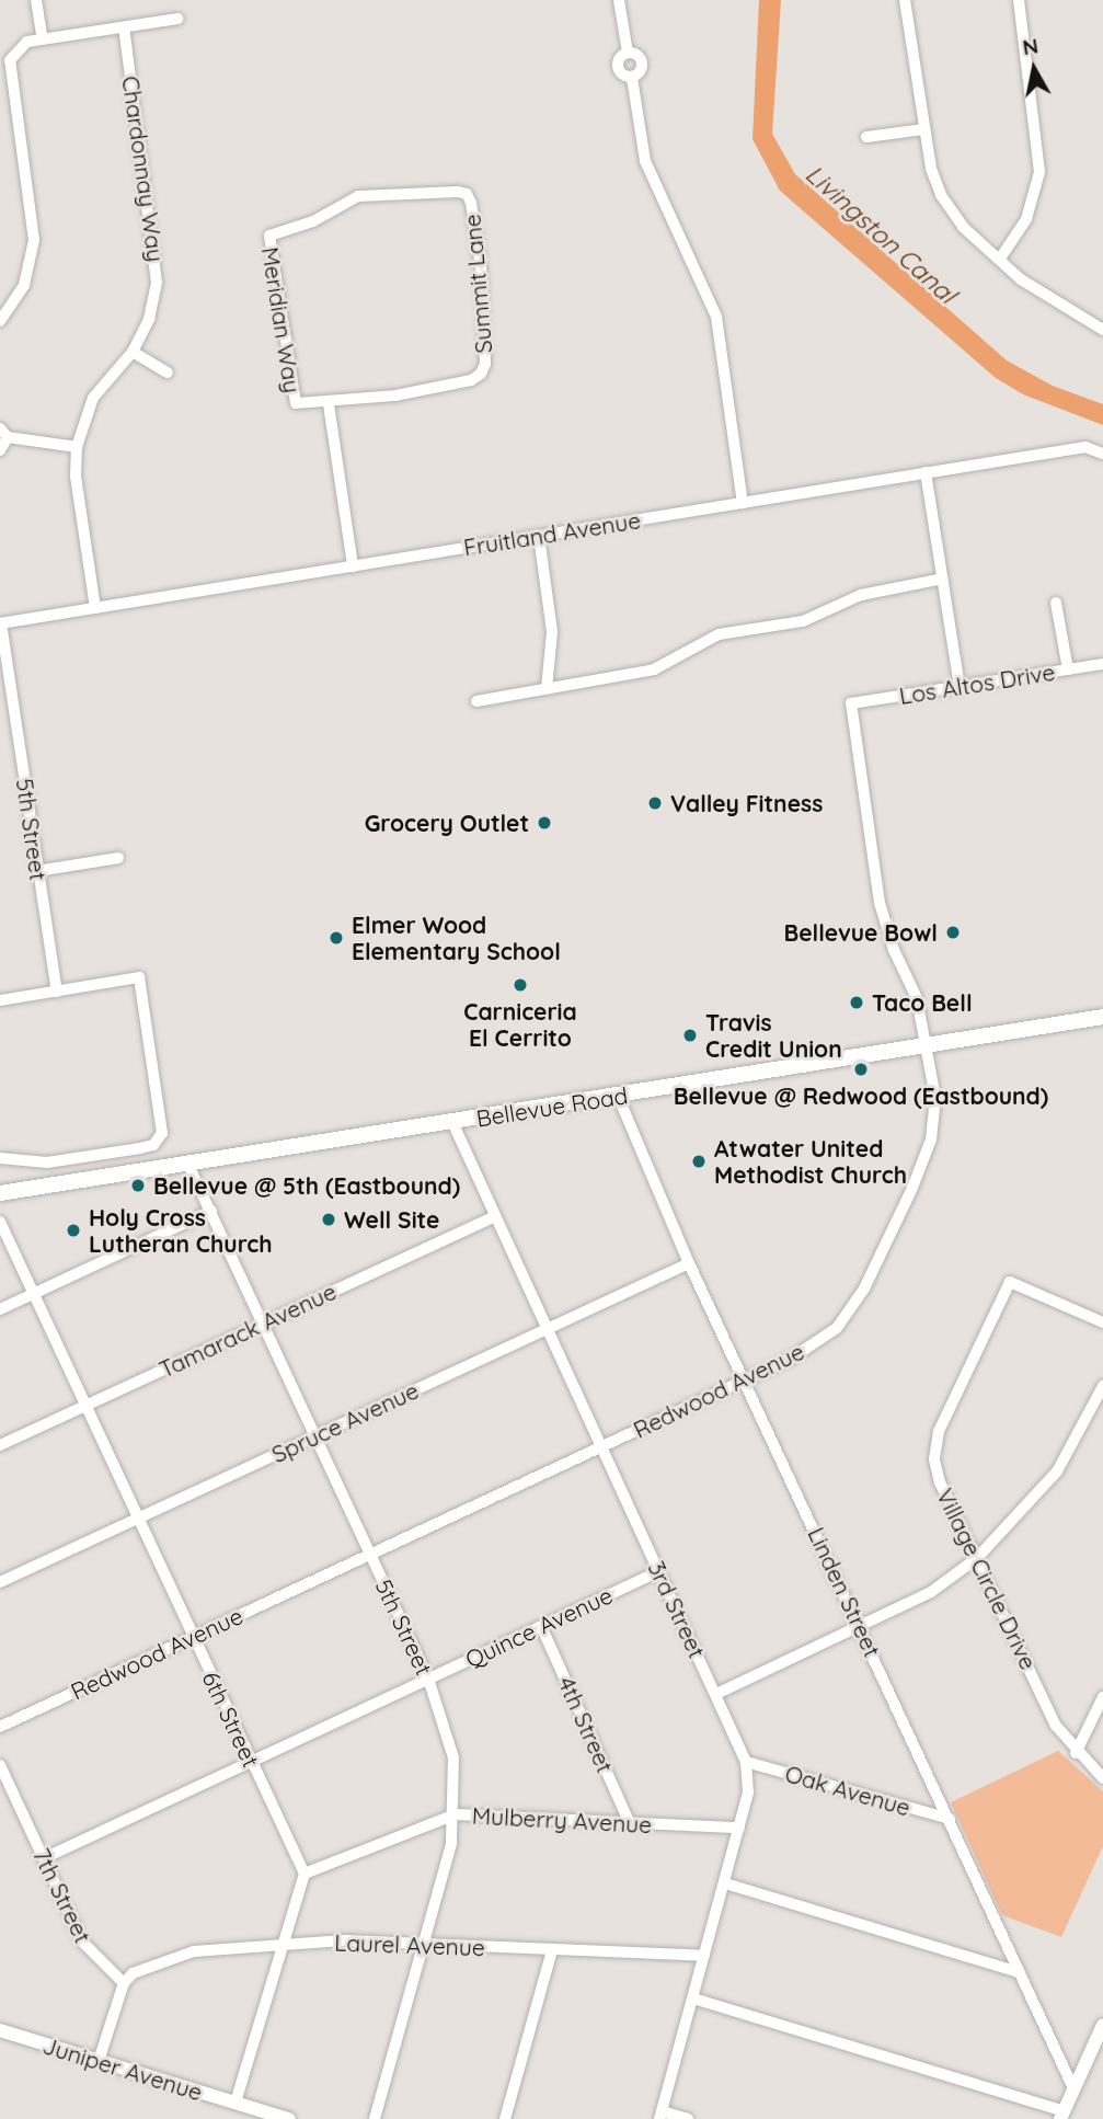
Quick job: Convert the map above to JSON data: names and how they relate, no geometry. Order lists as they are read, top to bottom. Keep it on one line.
{"streets":{"main road":["Bellevue Road"],"street":["Chardonnay Way","Summit Lane","Meridian Way","Fruitland Avenue","Los Altos Drive","5th Street","Tamarack Avenue","Redwood Avenue","Spruce Avenue","Village Circle Drive","Linden Street","3rd Street","Quince Avenue","6th Street","4th Street","Oak Avenue","Mulberry Avenue","7th Street","Laurel Avenue","Juniper Avenue"]},"crossings":[["Chardonnay Way","Fruitland Avenue"],["Summit Lane","Meridian Way"],["Fruitland Avenue","5th Street"],["Los Altos Drive","Redwood Avenue"],["5th Street","Bellevue Road"],["5th Street","Tamarack Avenue"],["5th Street","Redwood Avenue"],["5th Street","Spruce Avenue"],["5th Street","Quince Avenue"],["5th Street","Mulberry Avenue"],["5th Street","Laurel Avenue"],["Bellevue Road","Redwood Avenue"],["Bellevue Road","Linden Street"],["Bellevue Road","3rd Street"],["Tamarack Avenue","3rd Street"],["Tamarack Avenue","6th Street"],["Redwood Avenue","Linden Street"],["Redwood Avenue","3rd Street"],["Redwood Avenue","6th Street"],["Spruce Avenue","Linden Street"],["Spruce Avenue","3rd Street"],["Spruce Avenue","6th Street"],["Linden Street","Oak Avenue"],["3rd Street","Quince Avenue"],["3rd Street","Oak Avenue"],["3rd Street","Mulberry Avenue"],["3rd Street","Laurel Avenue"],["Quince Avenue","6th Street"],["Quince Avenue","4th Street"],["Quince Avenue","7th Street"],["6th Street","Mulberry Avenue"],["4th Street","Mulberry Avenue"],["7th Street","Laurel Avenue"]],"water":["Livingston Canal"],"places":["Valley Fitness","Grocery Outlet","Bellevue Bowl","Elmer Wood Elementary School","Carniceria El Cerrito","Taco Bell","Travis Credit Union","Bellevue @ Redwood (Eastbound)","Atwater United Methodist Church","Bellevue @ 5th (Eastbound)","Well Site","Holy Cross Lutheran Church"],"north":"top"}
